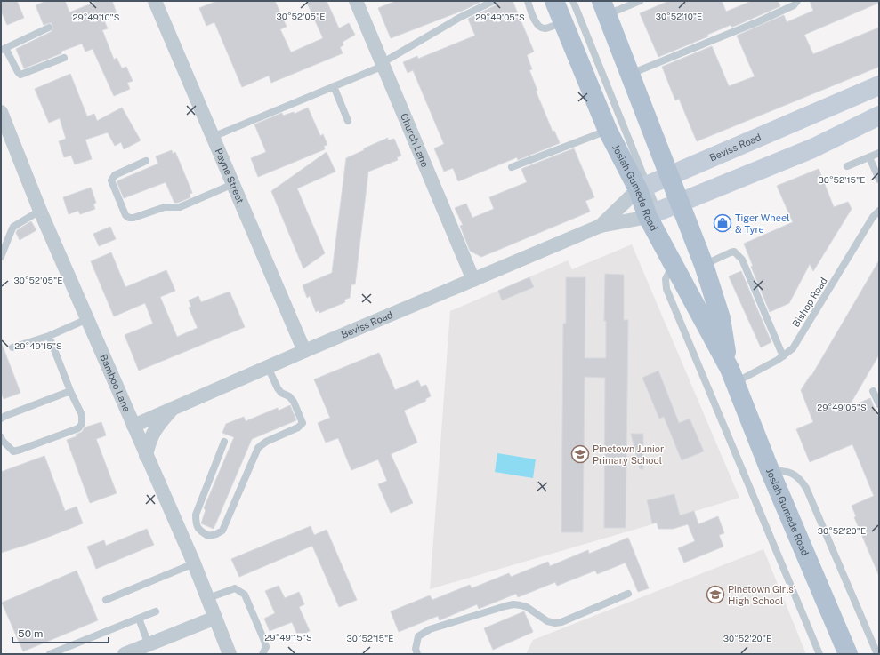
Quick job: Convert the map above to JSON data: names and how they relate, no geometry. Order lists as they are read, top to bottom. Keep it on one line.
{"streets":{"main road":["Beviss Road","Josiah Gumede Road"],"street":["Church Lane","Payne Street","Bamboo Lane"],"lane":["Bishop Road"]},"crossings":[["Church Lane","Beviss Road"],["Beviss Road","Payne Street"],["Beviss Road","Josiah Gumede Road"],["Beviss Road","Bamboo Lane"],["Josiah Gumede Road","Bishop Road"]],"places":{"shop":["Tiger Wheel & Tyre"],"school or university":["Pinetown Junior Primary School","Pinetown Girls' High School"]},"scale_bar":"50 m","coordinates":["30°52'05\"E","30°52'10\"E","29°49'10\"S","29°49'05\"S","30°52'15\"E","29°49'15\"S","30°52'20\"E"]}
